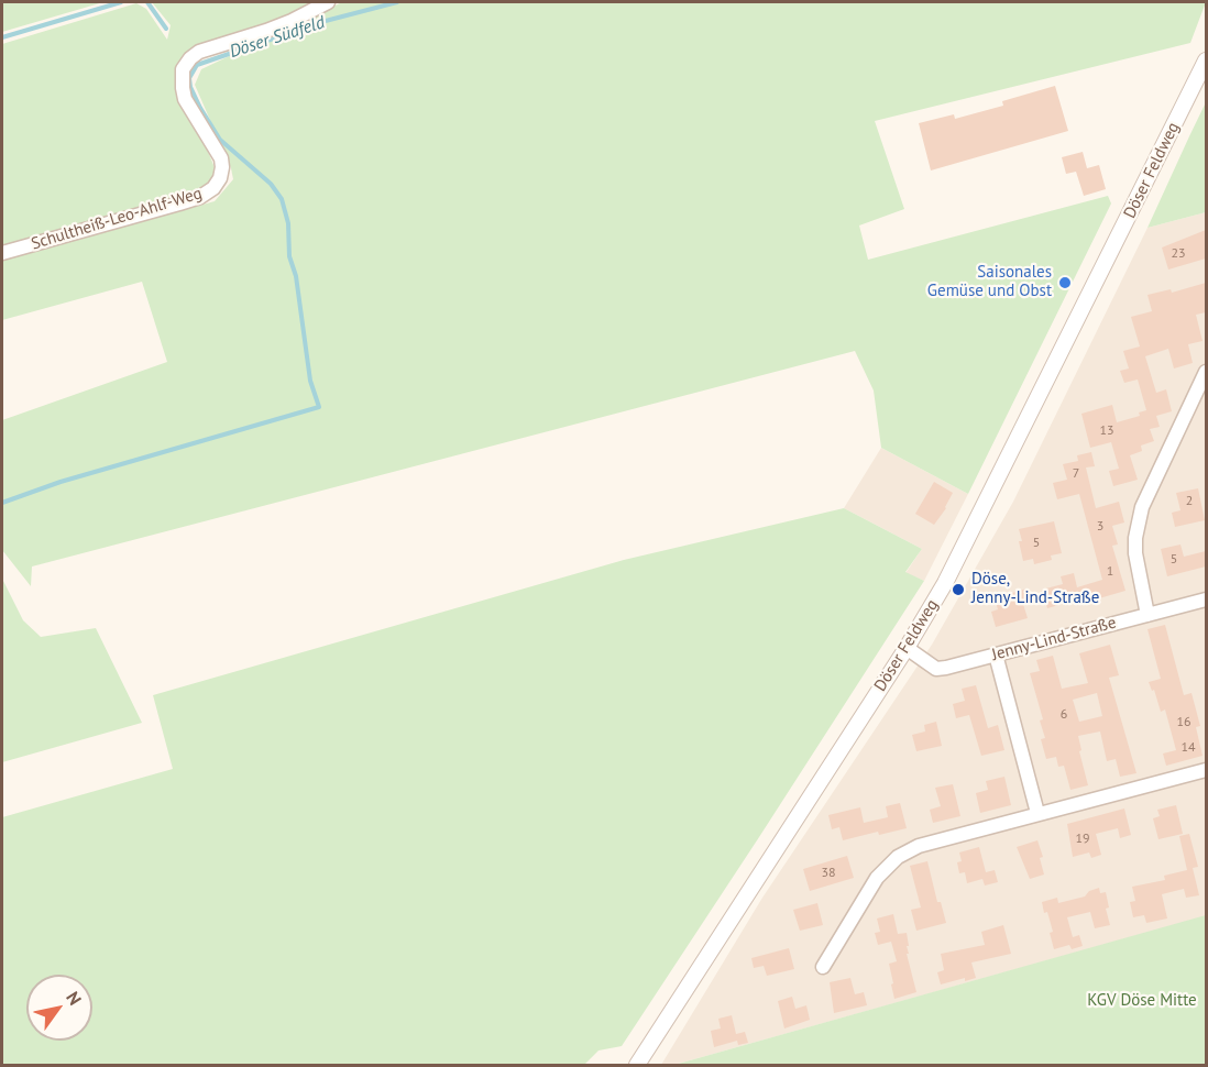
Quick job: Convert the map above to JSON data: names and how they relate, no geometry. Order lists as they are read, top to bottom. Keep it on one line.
{"streets":{"street":["Döser Feldweg","Schultheiß-Leo-Ahlf-Weg","Jenny-Lind-Straße"]},"crossings":[["Döser Feldweg","Jenny-Lind-Straße"]],"water":["Döser Südfeld"],"parks":["KGV Döse Mitte"],"places":["Saisonales Gemüse und Obst","Döse, Jenny-Lind-Straße"],"house_numbers":["23","13","7","2","3","5","5","1","6","16","14","19","38"],"north":"top right"}
